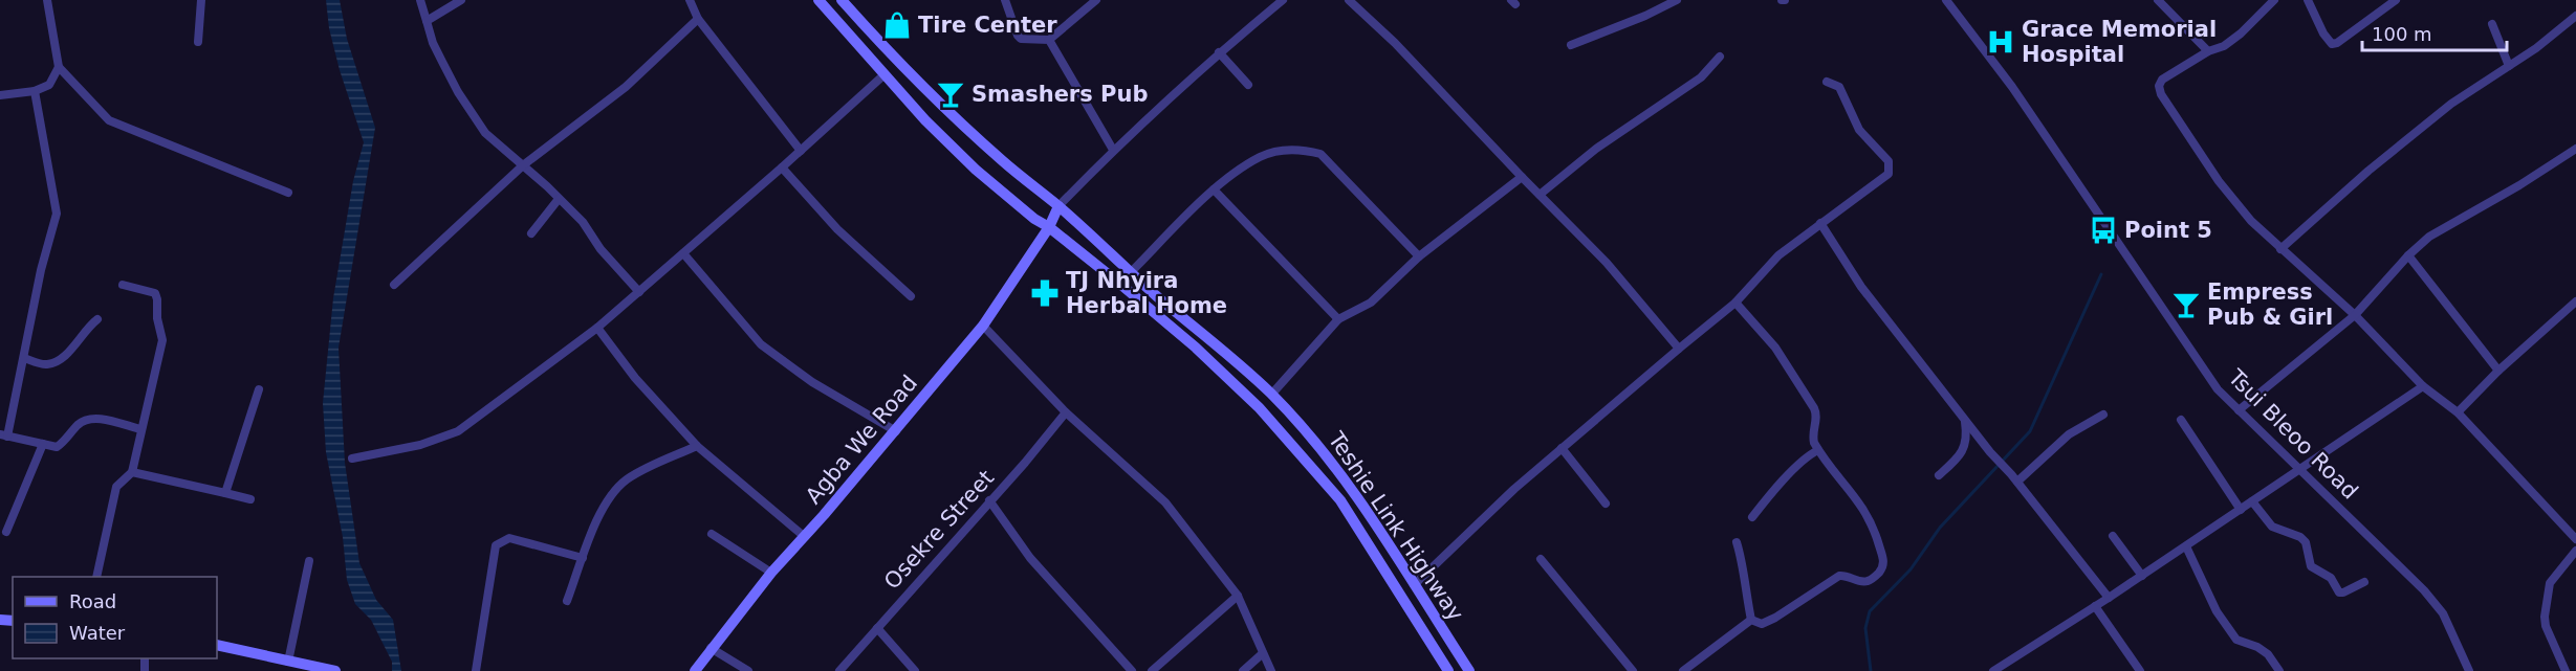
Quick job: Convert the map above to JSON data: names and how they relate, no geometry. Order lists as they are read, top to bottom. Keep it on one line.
{"streets":{"main road":["Agba We Road","Teshie Link Highway"],"street":["Tsui Bleoo Road","Osekre Street"]},"crossings":[["Agba We Road","Teshie Link Highway"]],"places":{"shop":["Tire Center"],"hospital":["Grace Memorial Hospital"],"bar":["Smashers Pub","Empress Pub & Girl"],"bus stop":["Point 5"],"pharmacy":["TJ Nhyira Herbal Home"]},"legend":["Road","Water"],"scale_bar":"100 m"}
